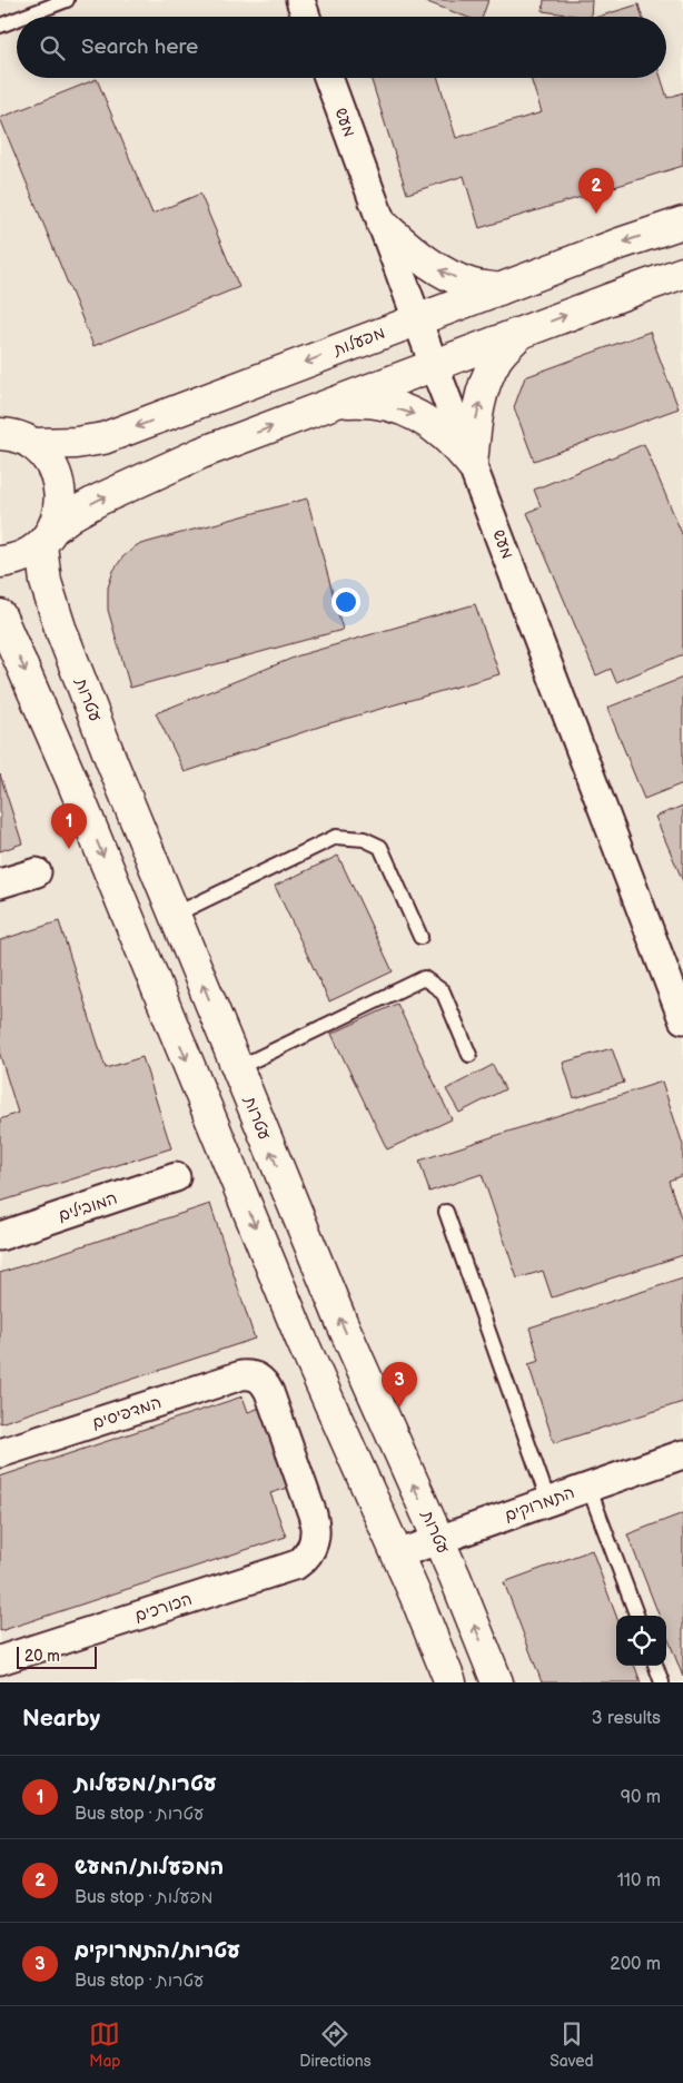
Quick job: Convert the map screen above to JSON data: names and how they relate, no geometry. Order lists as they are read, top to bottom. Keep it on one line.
{"streets":{"street":["מעש","מפעלות","עטרות","המובילים","המדפיסים","התמרוקים","הכורכים"]},"crossings":[["מעש","מפעלות"],["עטרות","התמרוקים"],["המדפיסים","הכורכים"]],"scale_bar":"20 m","page":{"search":"Search here","pins":["2","1","3"],"scale":"20 m","heading":["Nearby","3 results"],"list":[{"mark":"1","name":"עטרות/מפעלות","note":"Bus stop · עטרות","value":"90 m"},{"mark":"2","name":"המפעלות/המעש","note":"Bus stop · מפעלות","value":"110 m"},{"mark":"3","name":"עטרות/התמרוקים","note":"Bus stop · עטרות","value":"200 m"}],"nav":["Map","Directions","Saved"]}}
